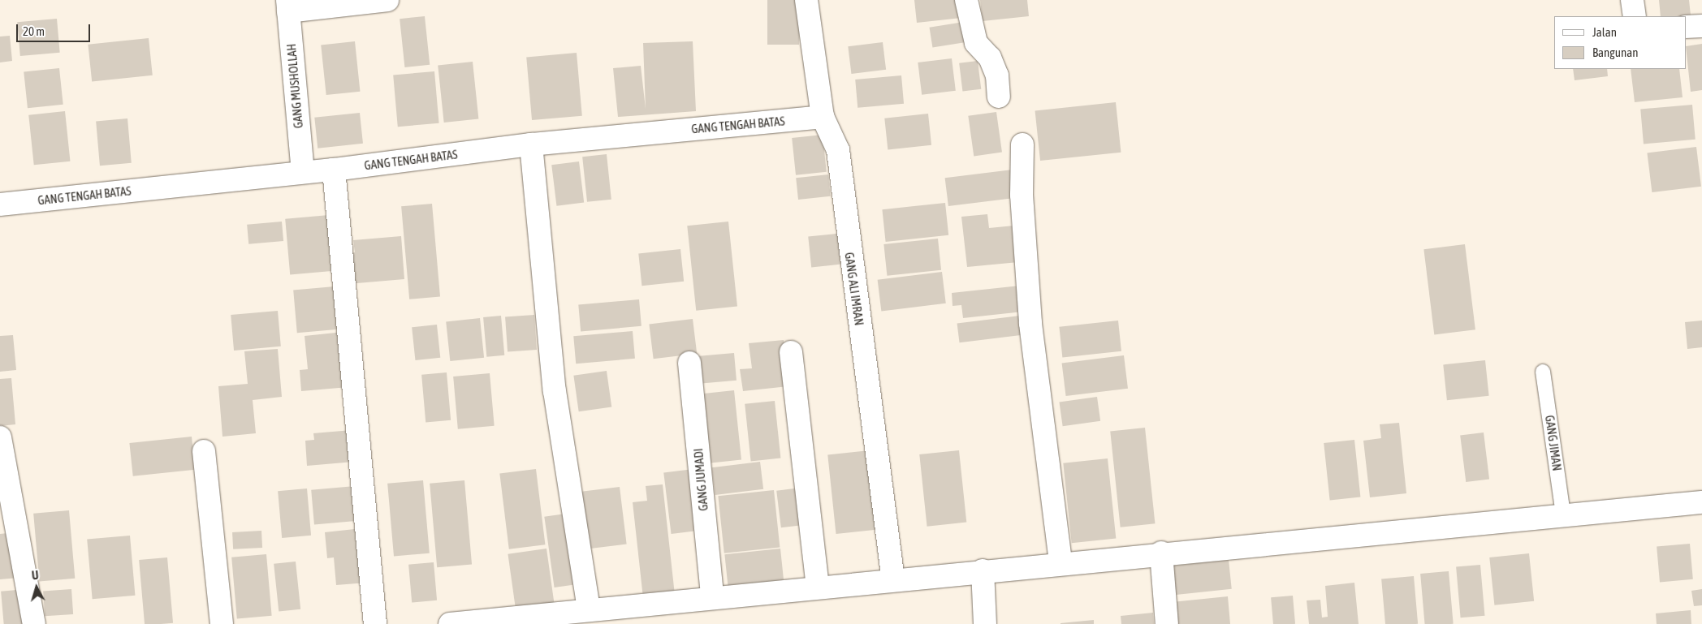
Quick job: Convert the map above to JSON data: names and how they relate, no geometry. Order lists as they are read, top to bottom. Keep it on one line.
{"streets":{"street":["GANG MUSHOLLAH","GANG TENGAH BATAS","GANG ALI IMRAN","GANG JUMADI"],"lane":["GANG JIMAN"]},"crossings":[["GANG MUSHOLLAH","GANG TENGAH BATAS"],["GANG TENGAH BATAS","GANG ALI IMRAN"]],"legend":["Jalan","Bangunan"],"scale_bar":"20 m","north":"top"}
